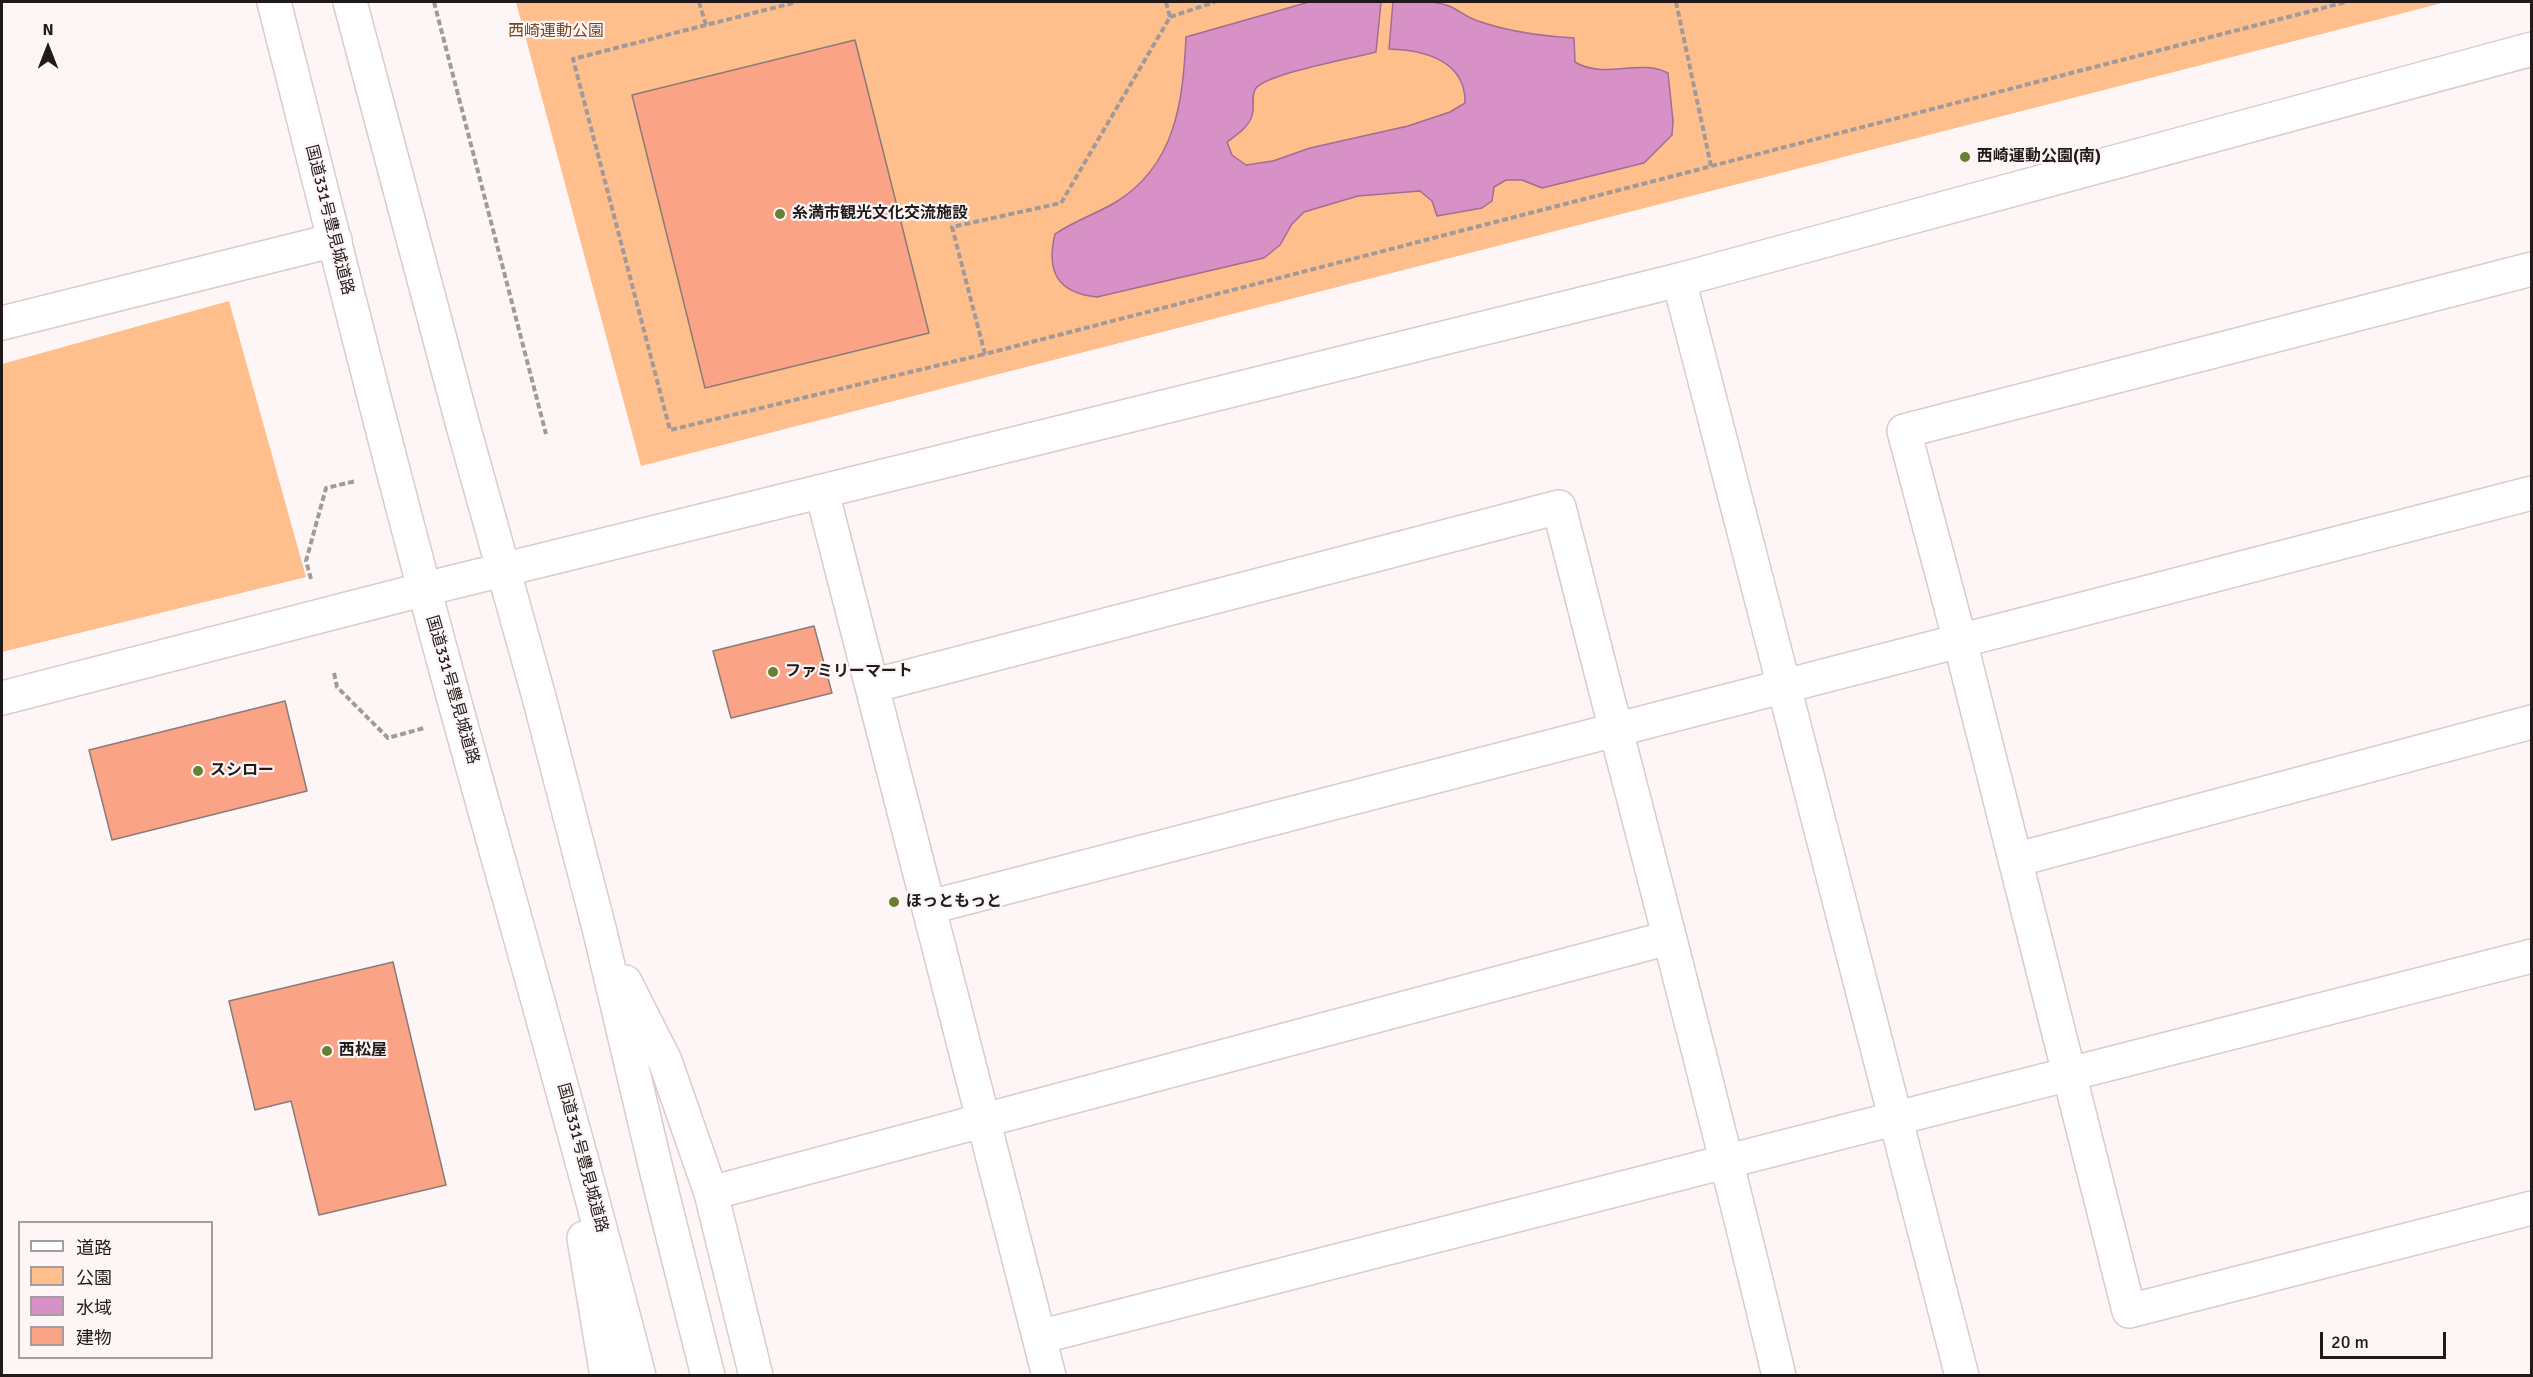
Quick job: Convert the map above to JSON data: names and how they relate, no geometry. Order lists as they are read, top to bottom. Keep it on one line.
{"streets":{"main road":["国道331号豊見城道路"]},"parks":["西崎運動公園"],"places":["西崎運動公園(南)","糸満市観光文化交流施設","ファミリーマート","スシロー","ほっともっと","西松屋"],"legend":["道路","公園","水域","建物"],"scale_bar":"20 m","north":"top"}
